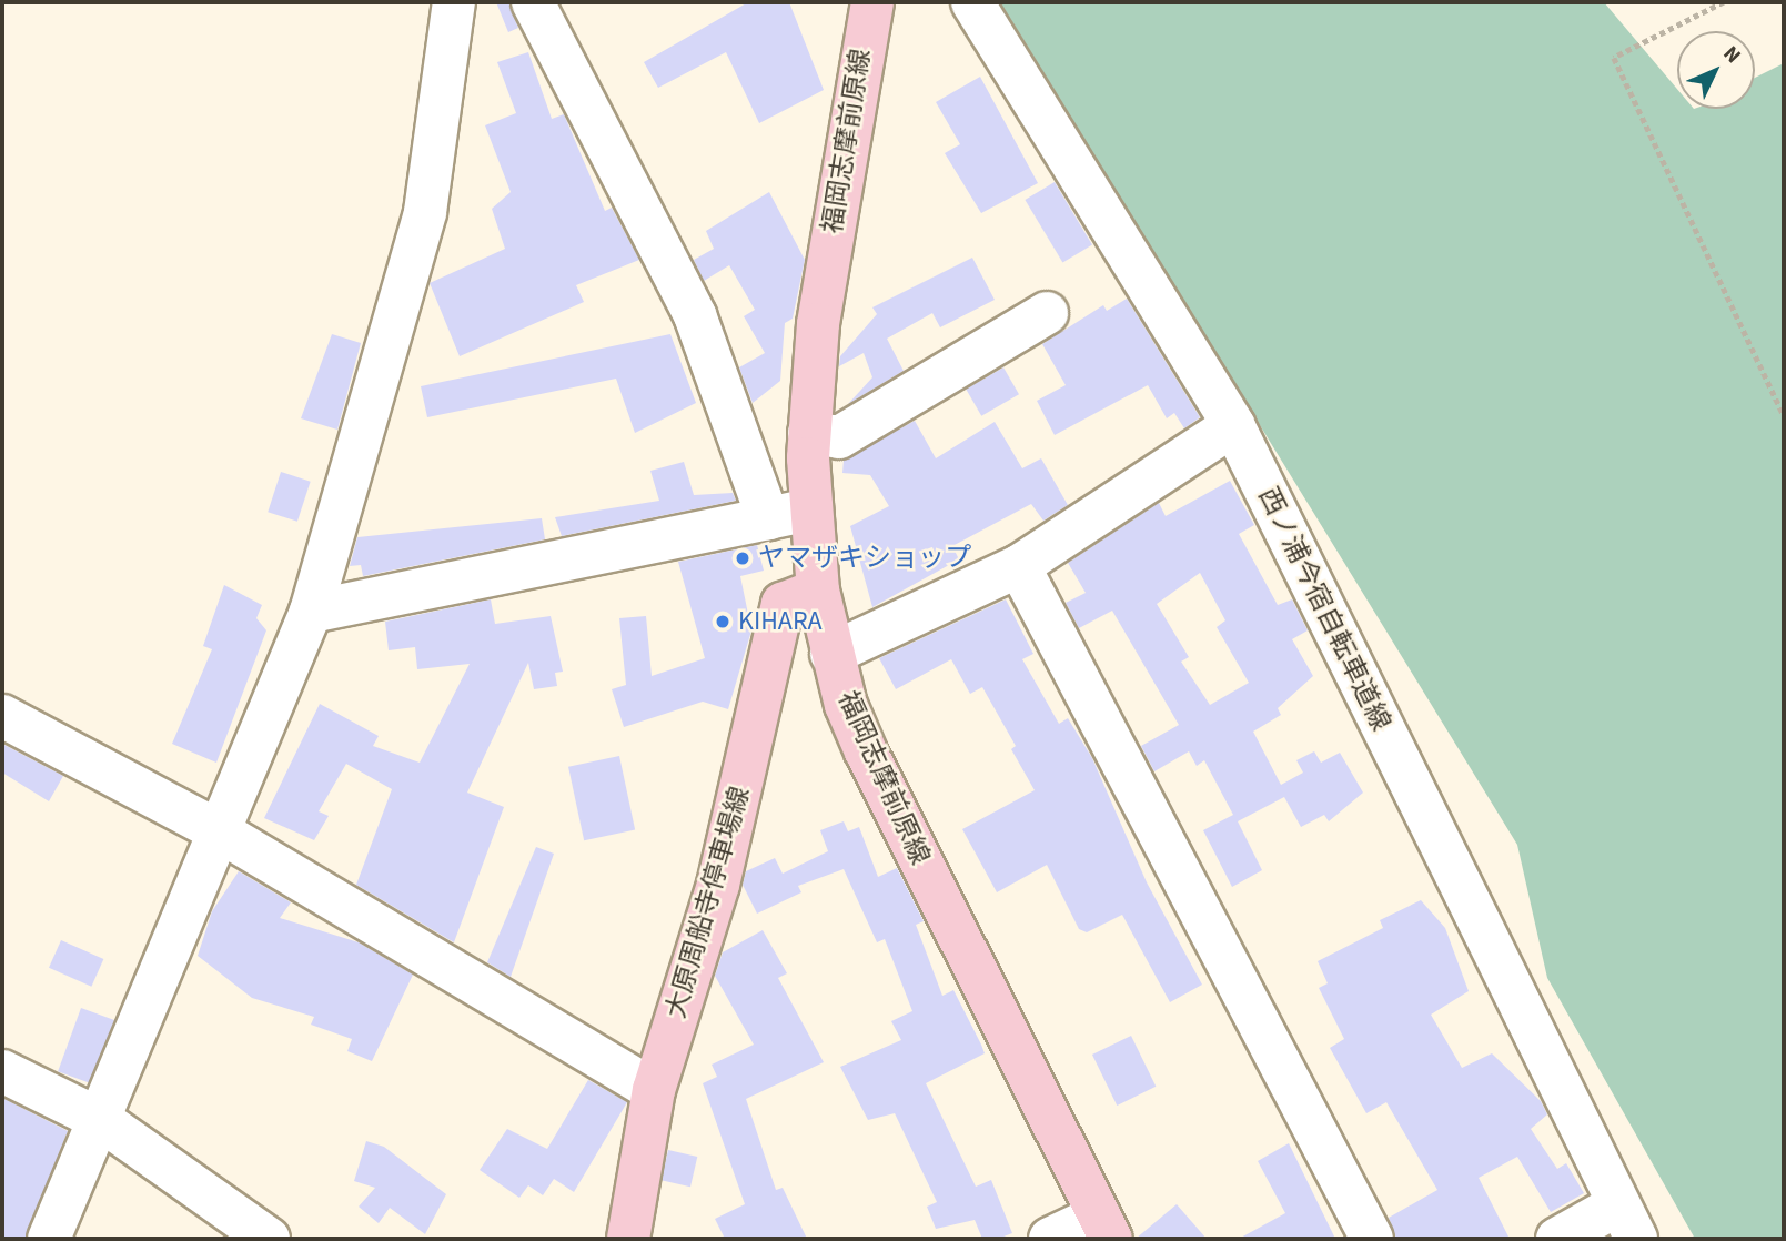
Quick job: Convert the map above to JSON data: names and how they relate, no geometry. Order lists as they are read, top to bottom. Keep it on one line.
{"streets":{"main road":["福岡志摩前原線","大原周船寺停車場線"],"street":["西ノ浦今宿自転車道線"]},"crossings":[["福岡志摩前原線","大原周船寺停車場線"]],"places":["ヤマザキショップ","KIHARA"],"north":"top right"}
